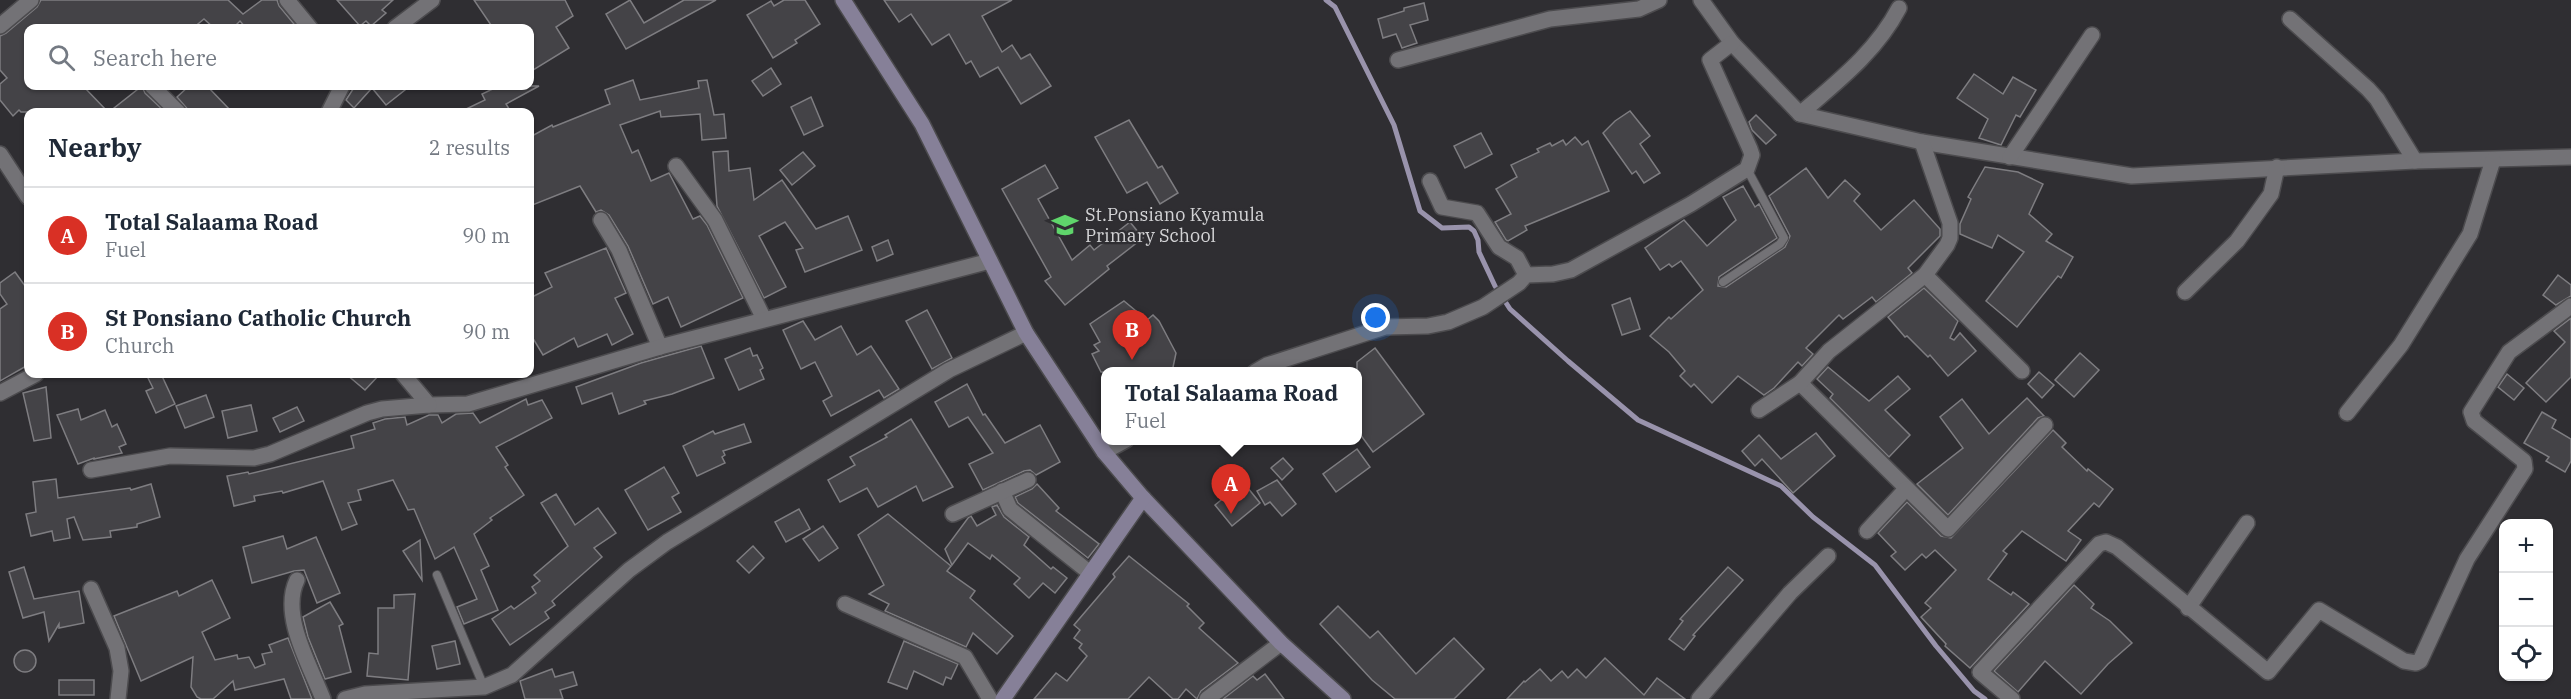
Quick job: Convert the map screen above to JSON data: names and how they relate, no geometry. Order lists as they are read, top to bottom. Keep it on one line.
{"places":{"school or university":["St.Ponsiano Kyamula Primary School"]},"page":{"search":"Search here","heading":["Nearby","2 results"],"list":[{"mark":"A","name":"Total Salaama Road","note":"Fuel","value":"90 m"},{"mark":"B","name":"St Ponsiano Catholic Church","note":"Church","value":"90 m"}],"pins":["B","A"],"popup":["Total Salaama Road","Fuel"],"map_buttons":["+","−"]}}
